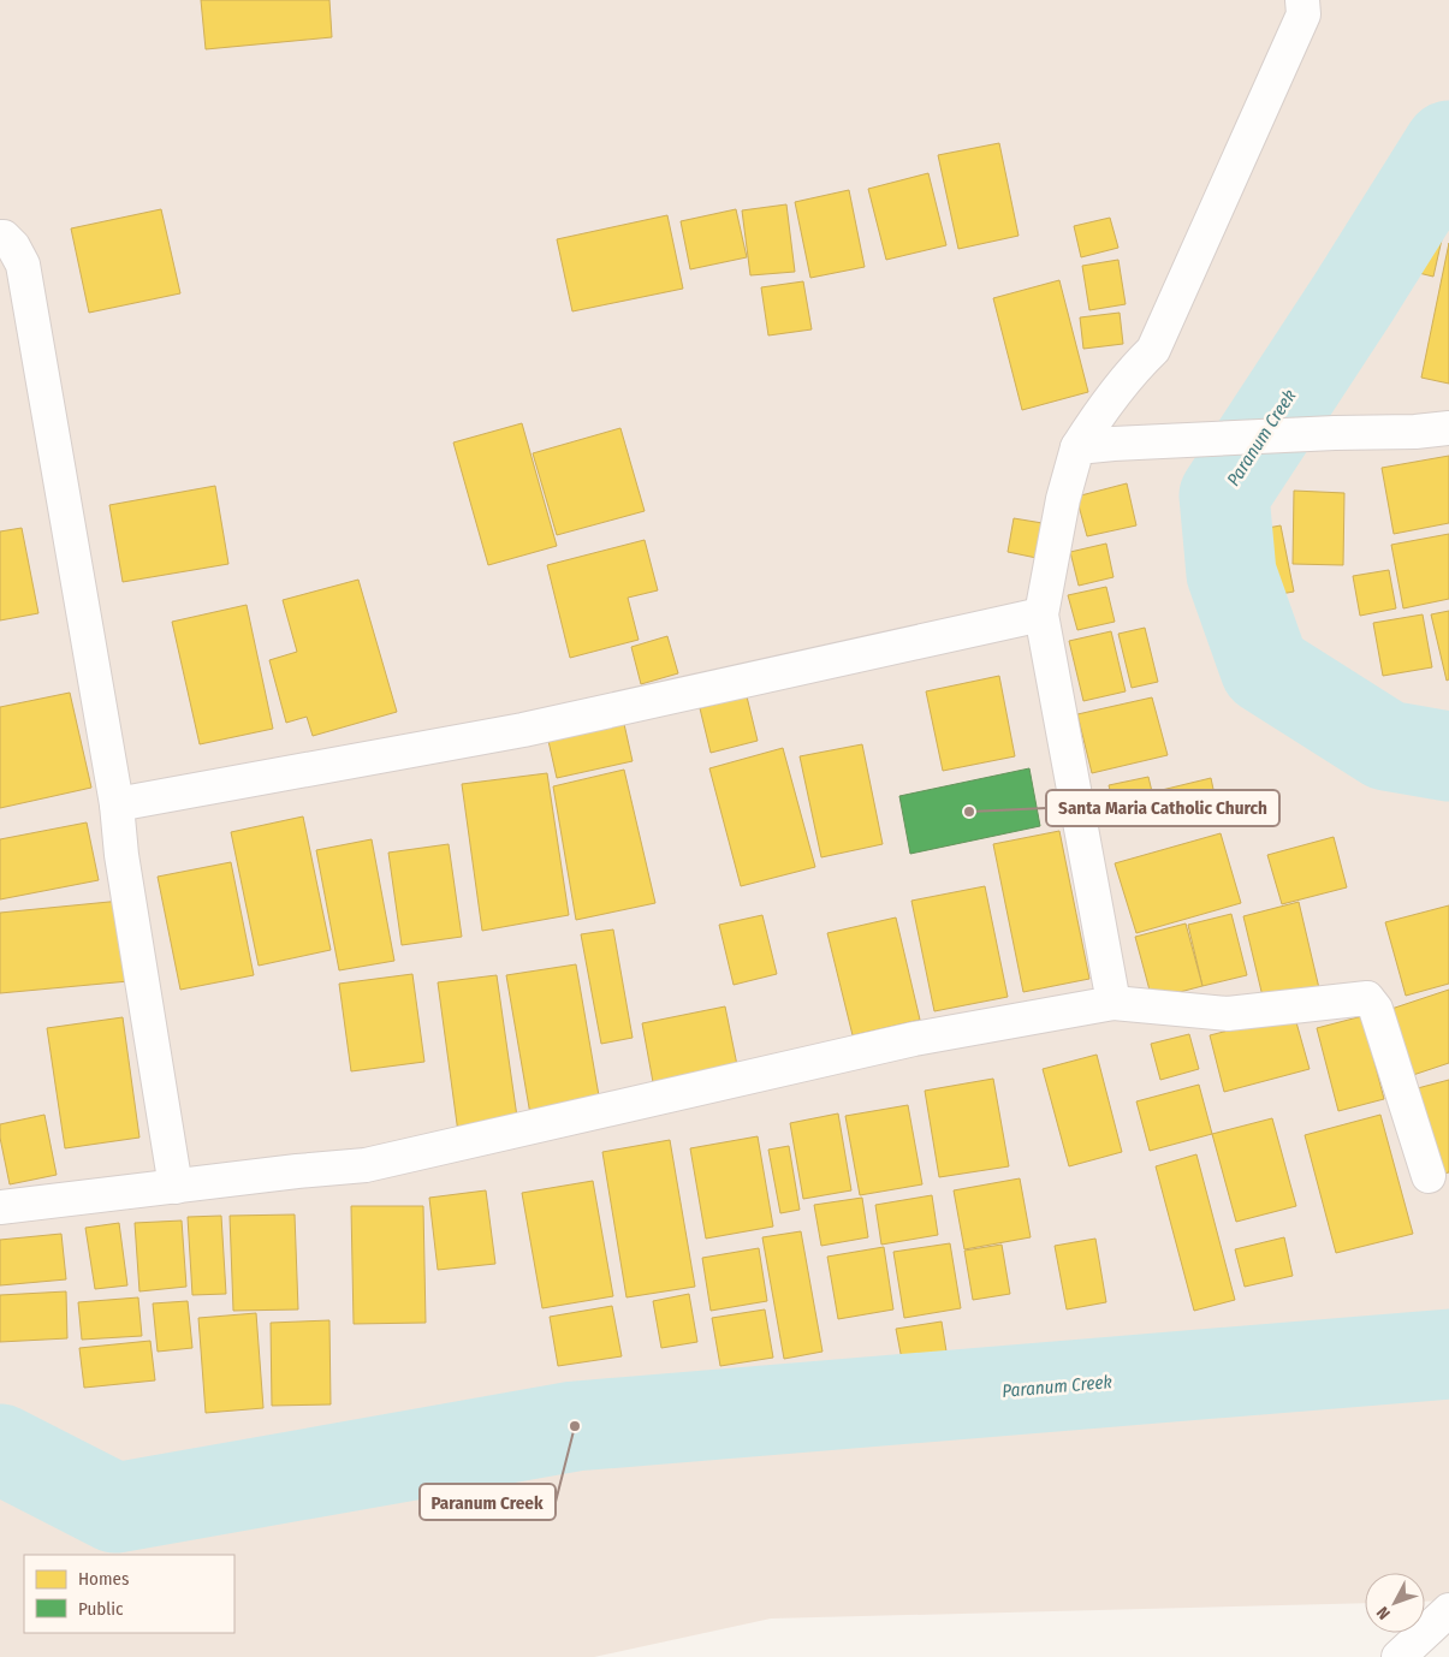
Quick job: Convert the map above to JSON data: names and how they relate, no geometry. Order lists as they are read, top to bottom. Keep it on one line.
{"water":["Paranum Creek"],"places":["Santa Maria Catholic Church","Paranum Creek"],"legend":["Homes","Public"],"north":"bottom left"}
